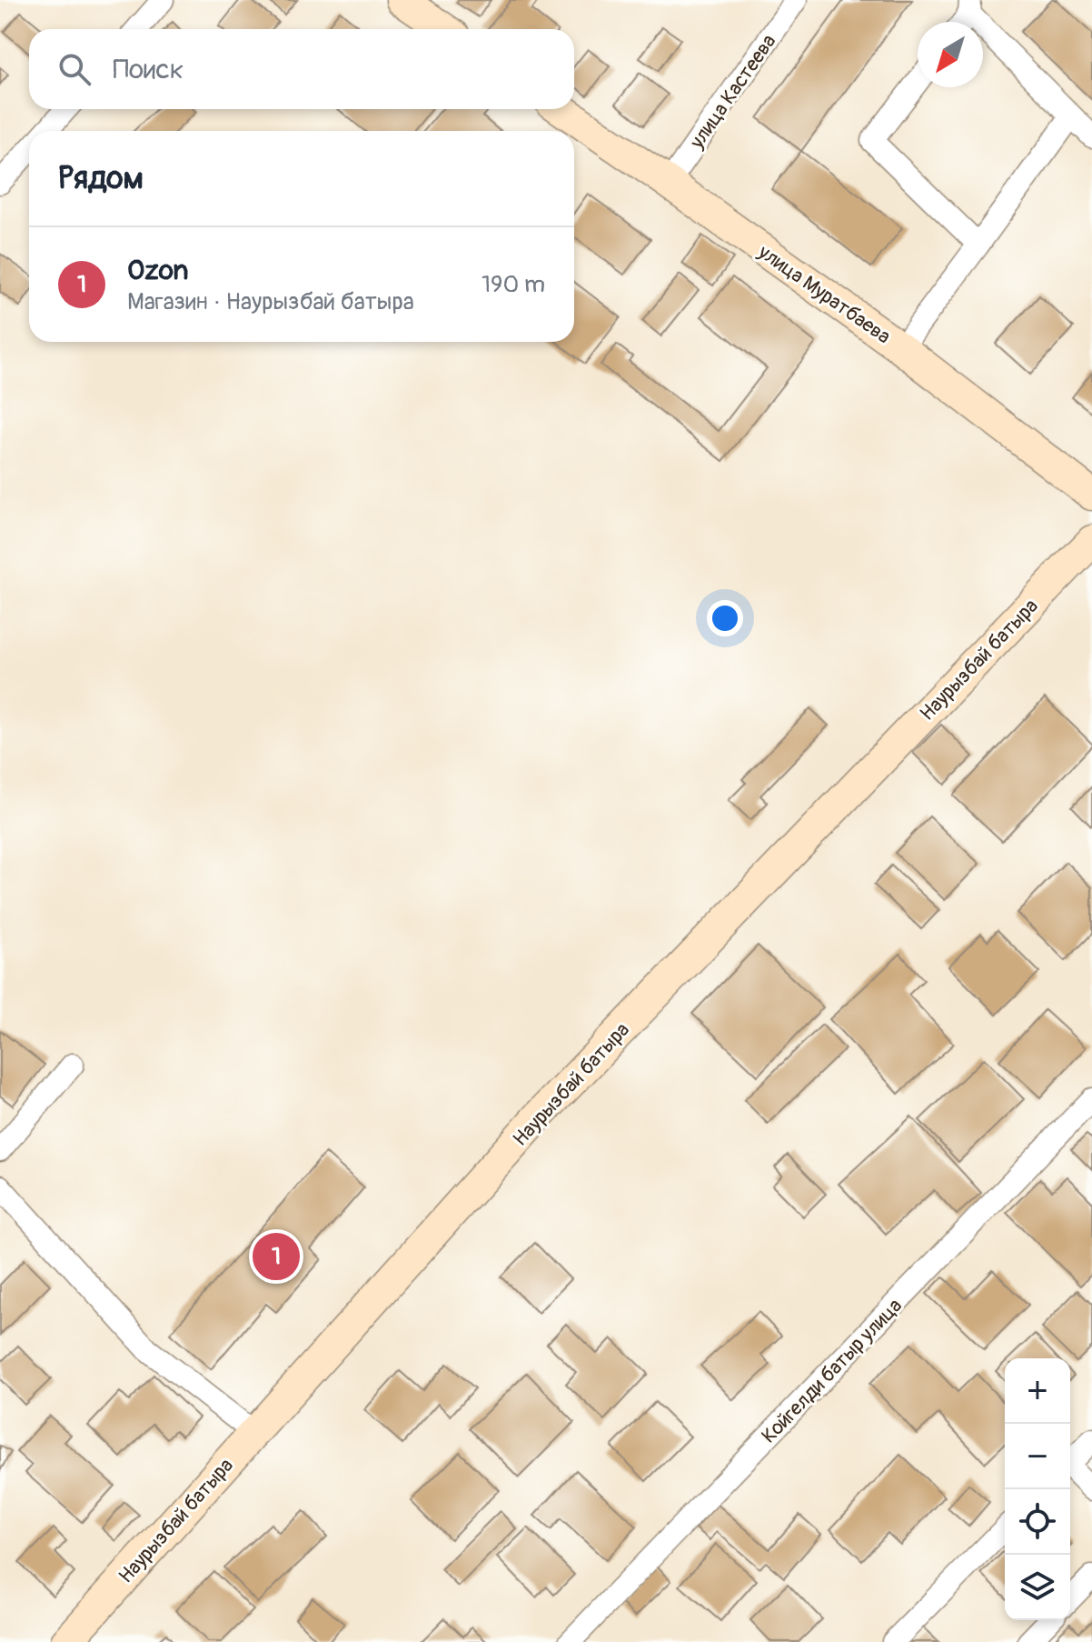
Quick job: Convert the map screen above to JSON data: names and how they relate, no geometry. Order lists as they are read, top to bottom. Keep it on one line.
{"streets":{"main road":["улица Муратбаева","Наурызбай батыра"],"street":["улица Кастеева","Койгелди батыр улица"]},"crossings":[["улица Кастеева","улица Муратбаева"]],"north":"bottom left","page":{"search":"Поиск","heading":"Рядом","list":[{"mark":"1","name":"Ozon","note":"Магазин · Наурызбай батыра","value":"190 m"}],"pins":"1","map_buttons":["+","−"]}}
